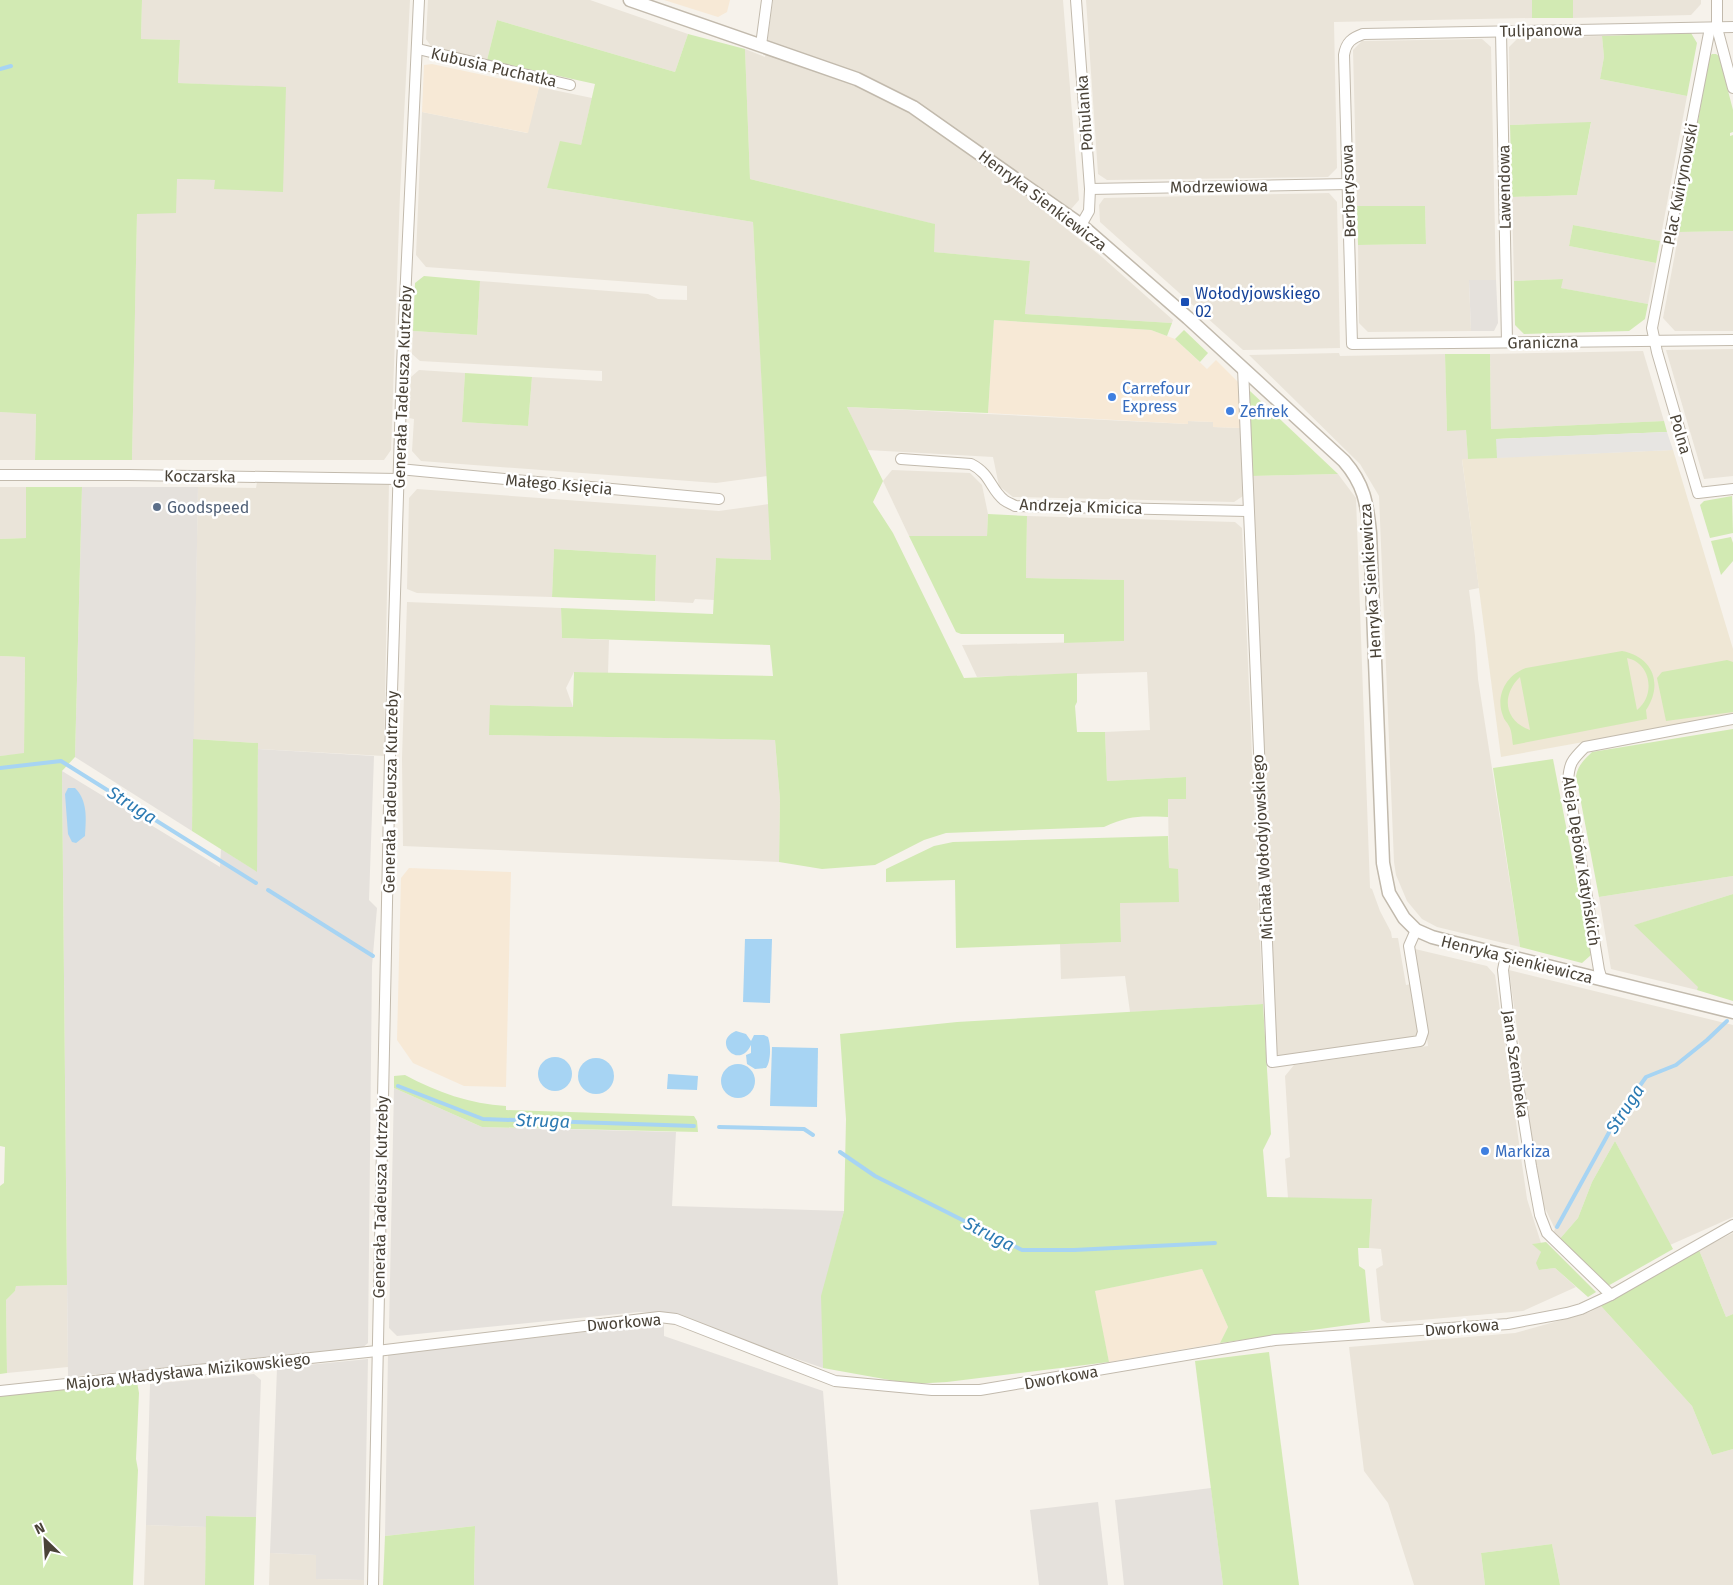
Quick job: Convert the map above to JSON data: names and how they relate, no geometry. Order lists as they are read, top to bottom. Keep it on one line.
{"streets":{"street":["Tulipanowa","Kubusia Puchatka","Pohulanka","Plac Kwirynowski","Modrzewiowa","Lawendowa","Berberysowa","Henryka Sienkiewicza","Graniczna","Generała Tadeusza Kutrzeby","Polna","Koczarska","Małego Księcia","Andrzeja Kmicica","Michała Wołodyjowskiego","Aleja Dębów Katyńskich","Jana Szembeka","Dworkowa","Majora Władysława Mizikowskiego"]},"crossings":[["Tulipanowa","Plac Kwirynowski"],["Tulipanowa","Lawendowa"],["Tulipanowa","Berberysowa"],["Kubusia Puchatka","Generała Tadeusza Kutrzeby"],["Pohulanka","Modrzewiowa"],["Pohulanka","Henryka Sienkiewicza"],["Plac Kwirynowski","Graniczna"],["Plac Kwirynowski","Polna"],["Modrzewiowa","Berberysowa"],["Lawendowa","Graniczna"],["Berberysowa","Graniczna"],["Henryka Sienkiewicza","Michała Wołodyjowskiego"],["Henryka Sienkiewicza","Aleja Dębów Katyńskich"],["Henryka Sienkiewicza","Jana Szembeka"],["Graniczna","Polna"],["Generała Tadeusza Kutrzeby","Koczarska"],["Generała Tadeusza Kutrzeby","Małego Księcia"],["Generała Tadeusza Kutrzeby","Dworkowa"],["Generała Tadeusza Kutrzeby","Majora Władysława Mizikowskiego"],["Koczarska","Małego Księcia"],["Andrzeja Kmicica","Michała Wołodyjowskiego"],["Jana Szembeka","Dworkowa"],["Dworkowa","Majora Władysława Mizikowskiego"]],"water":["Struga"],"places":{"transit":["Wołodyjowskiego 02"],"other":["Carrefour Express","Zefirek","Goodspeed","Markiza"]},"north":"top left"}
